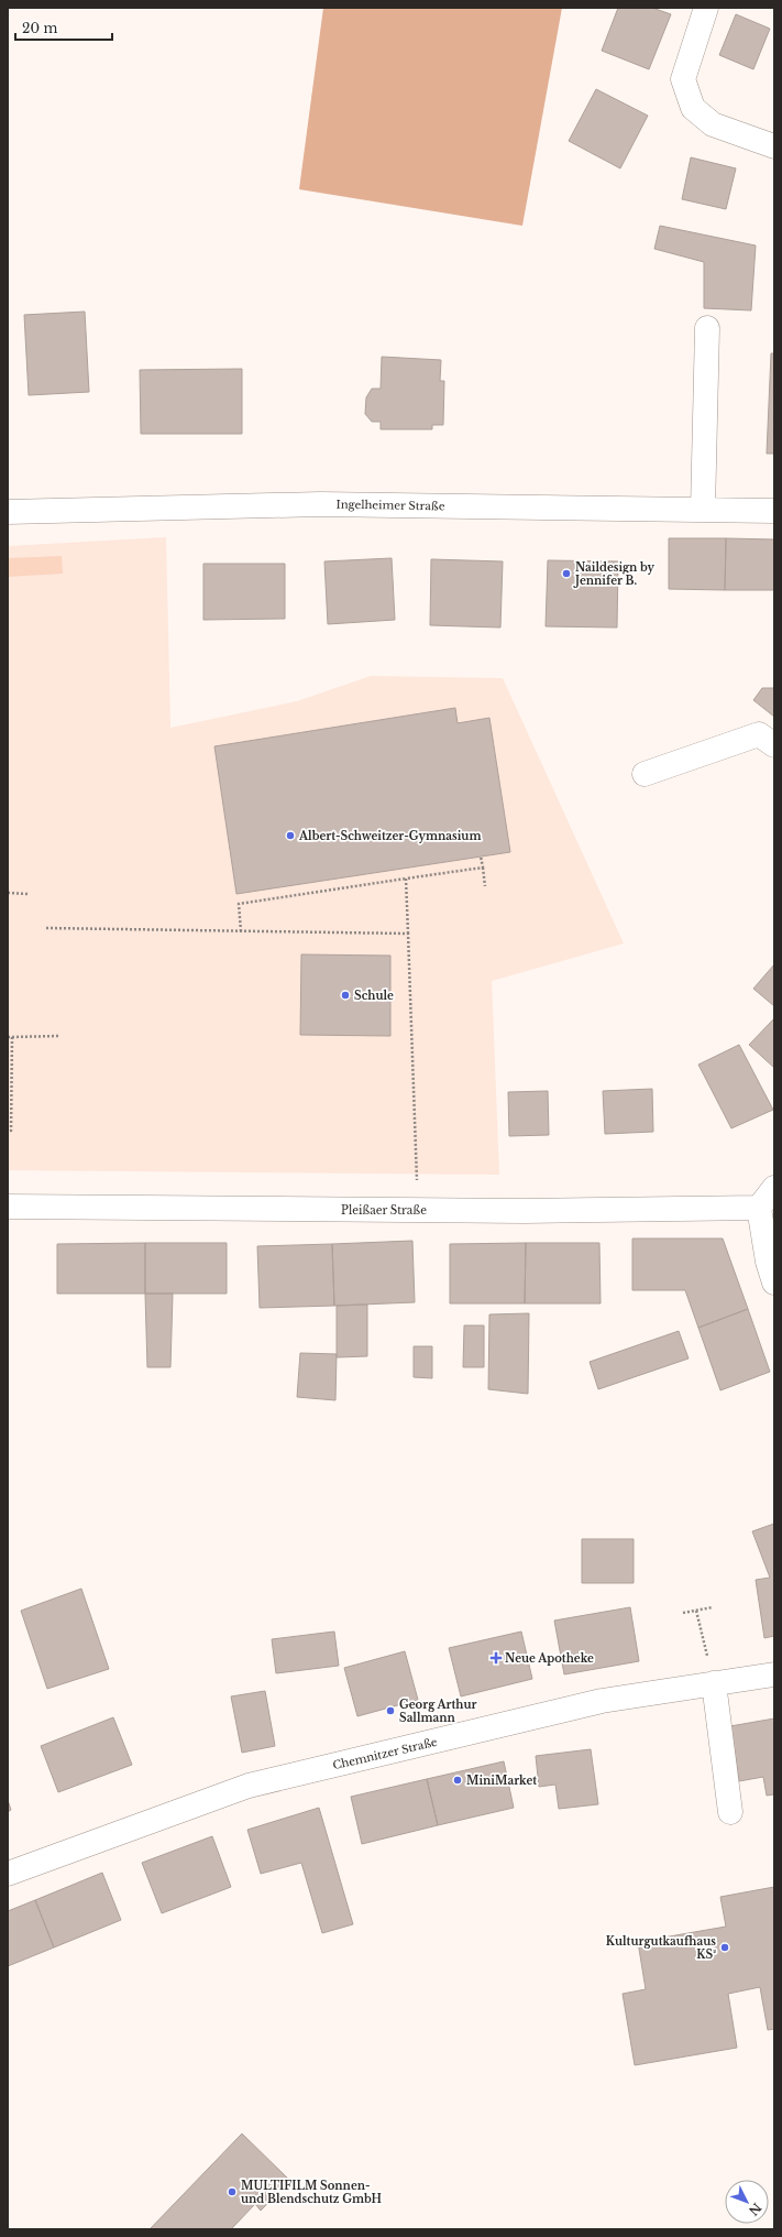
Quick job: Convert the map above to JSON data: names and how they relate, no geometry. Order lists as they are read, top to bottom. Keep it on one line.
{"streets":{"street":["Ingelheimer Straße","Pleißaer Straße","Chemnitzer Straße"]},"places":{"other":["Naildesign by Jennifer B.","Albert-Schweitzer-Gymnasium","Schule","Georg Arthur Sallmann","MiniMarket","Kulturgutkaufhaus KS²","MULTIFILM Sonnen- und Blendschutz GmbH"],"health":["Neue Apotheke"]},"scale_bar":"20 m","north":"bottom right"}
